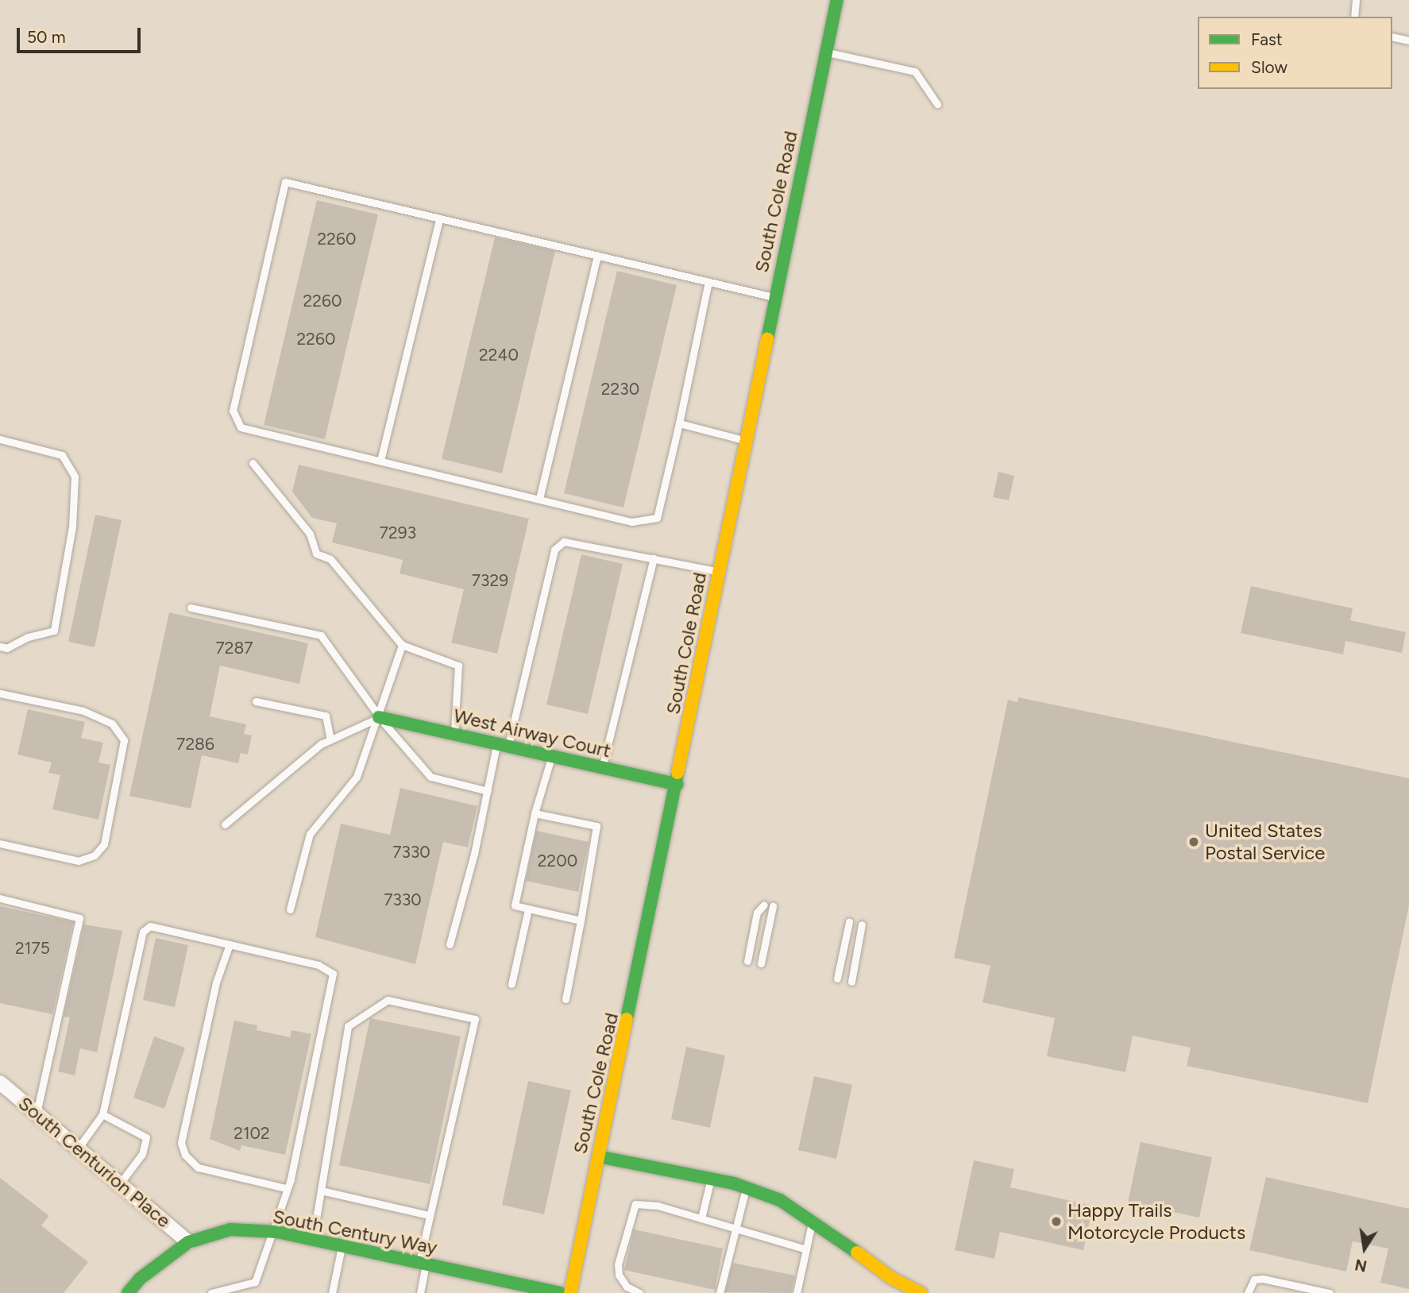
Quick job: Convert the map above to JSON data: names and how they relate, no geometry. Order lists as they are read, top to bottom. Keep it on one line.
{"streets":{"main road":["South Cole Road","West Airway Court","South Century Way"],"street":["South Centurion Place"]},"crossings":[["South Cole Road","West Airway Court"],["South Centurion Place","South Century Way"]],"places":["United States Postal Service","Happy Trails Motorcycle Products"],"house_numbers":["2260","2260","2260","2240","2230","7293","7329","7287","7286","7330","2200","7330","2175","2102"],"legend":["Fast","Slow"],"scale_bar":"50 m","north":"bottom"}
